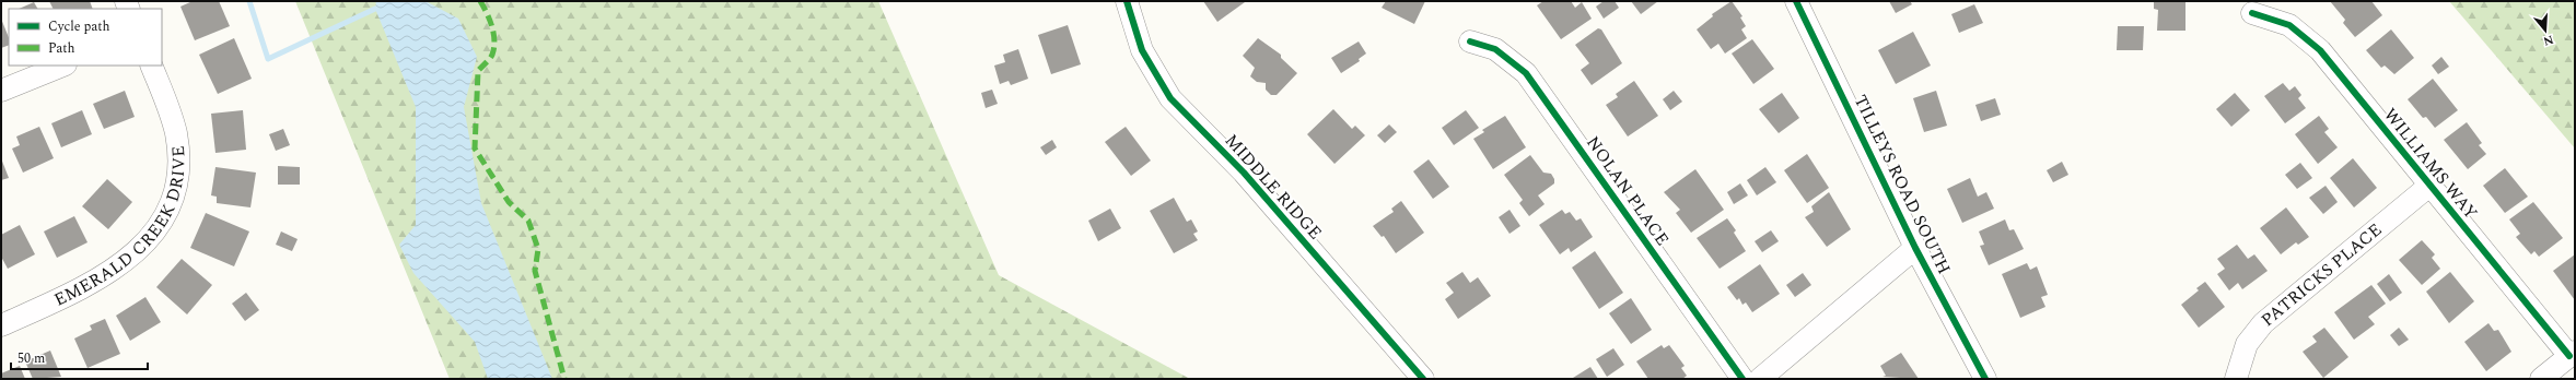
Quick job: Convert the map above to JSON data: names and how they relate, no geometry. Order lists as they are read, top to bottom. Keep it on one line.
{"streets":{"street":["WILLIAMS WAY","TILLEYS ROAD SOUTH","MIDDLE RIDGE","NOLAN PLACE","EMERALD CREEK DRIVE","PATRICKS PLACE"]},"crossings":[["WILLIAMS WAY","PATRICKS PLACE"]],"legend":["Cycle path","Path"],"scale_bar":"50 m","north":"bottom"}
